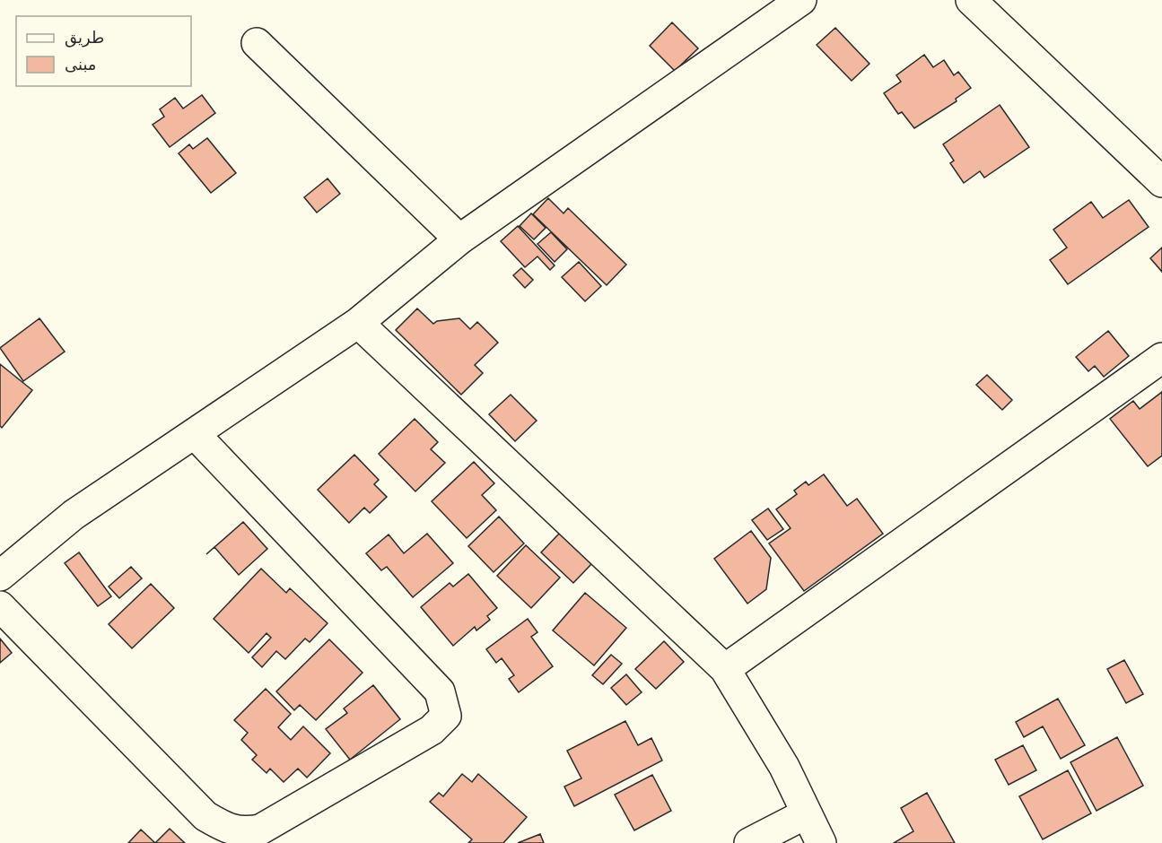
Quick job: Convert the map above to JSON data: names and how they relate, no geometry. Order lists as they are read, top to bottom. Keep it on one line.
{"legend":["طريق","مبنى"]}
